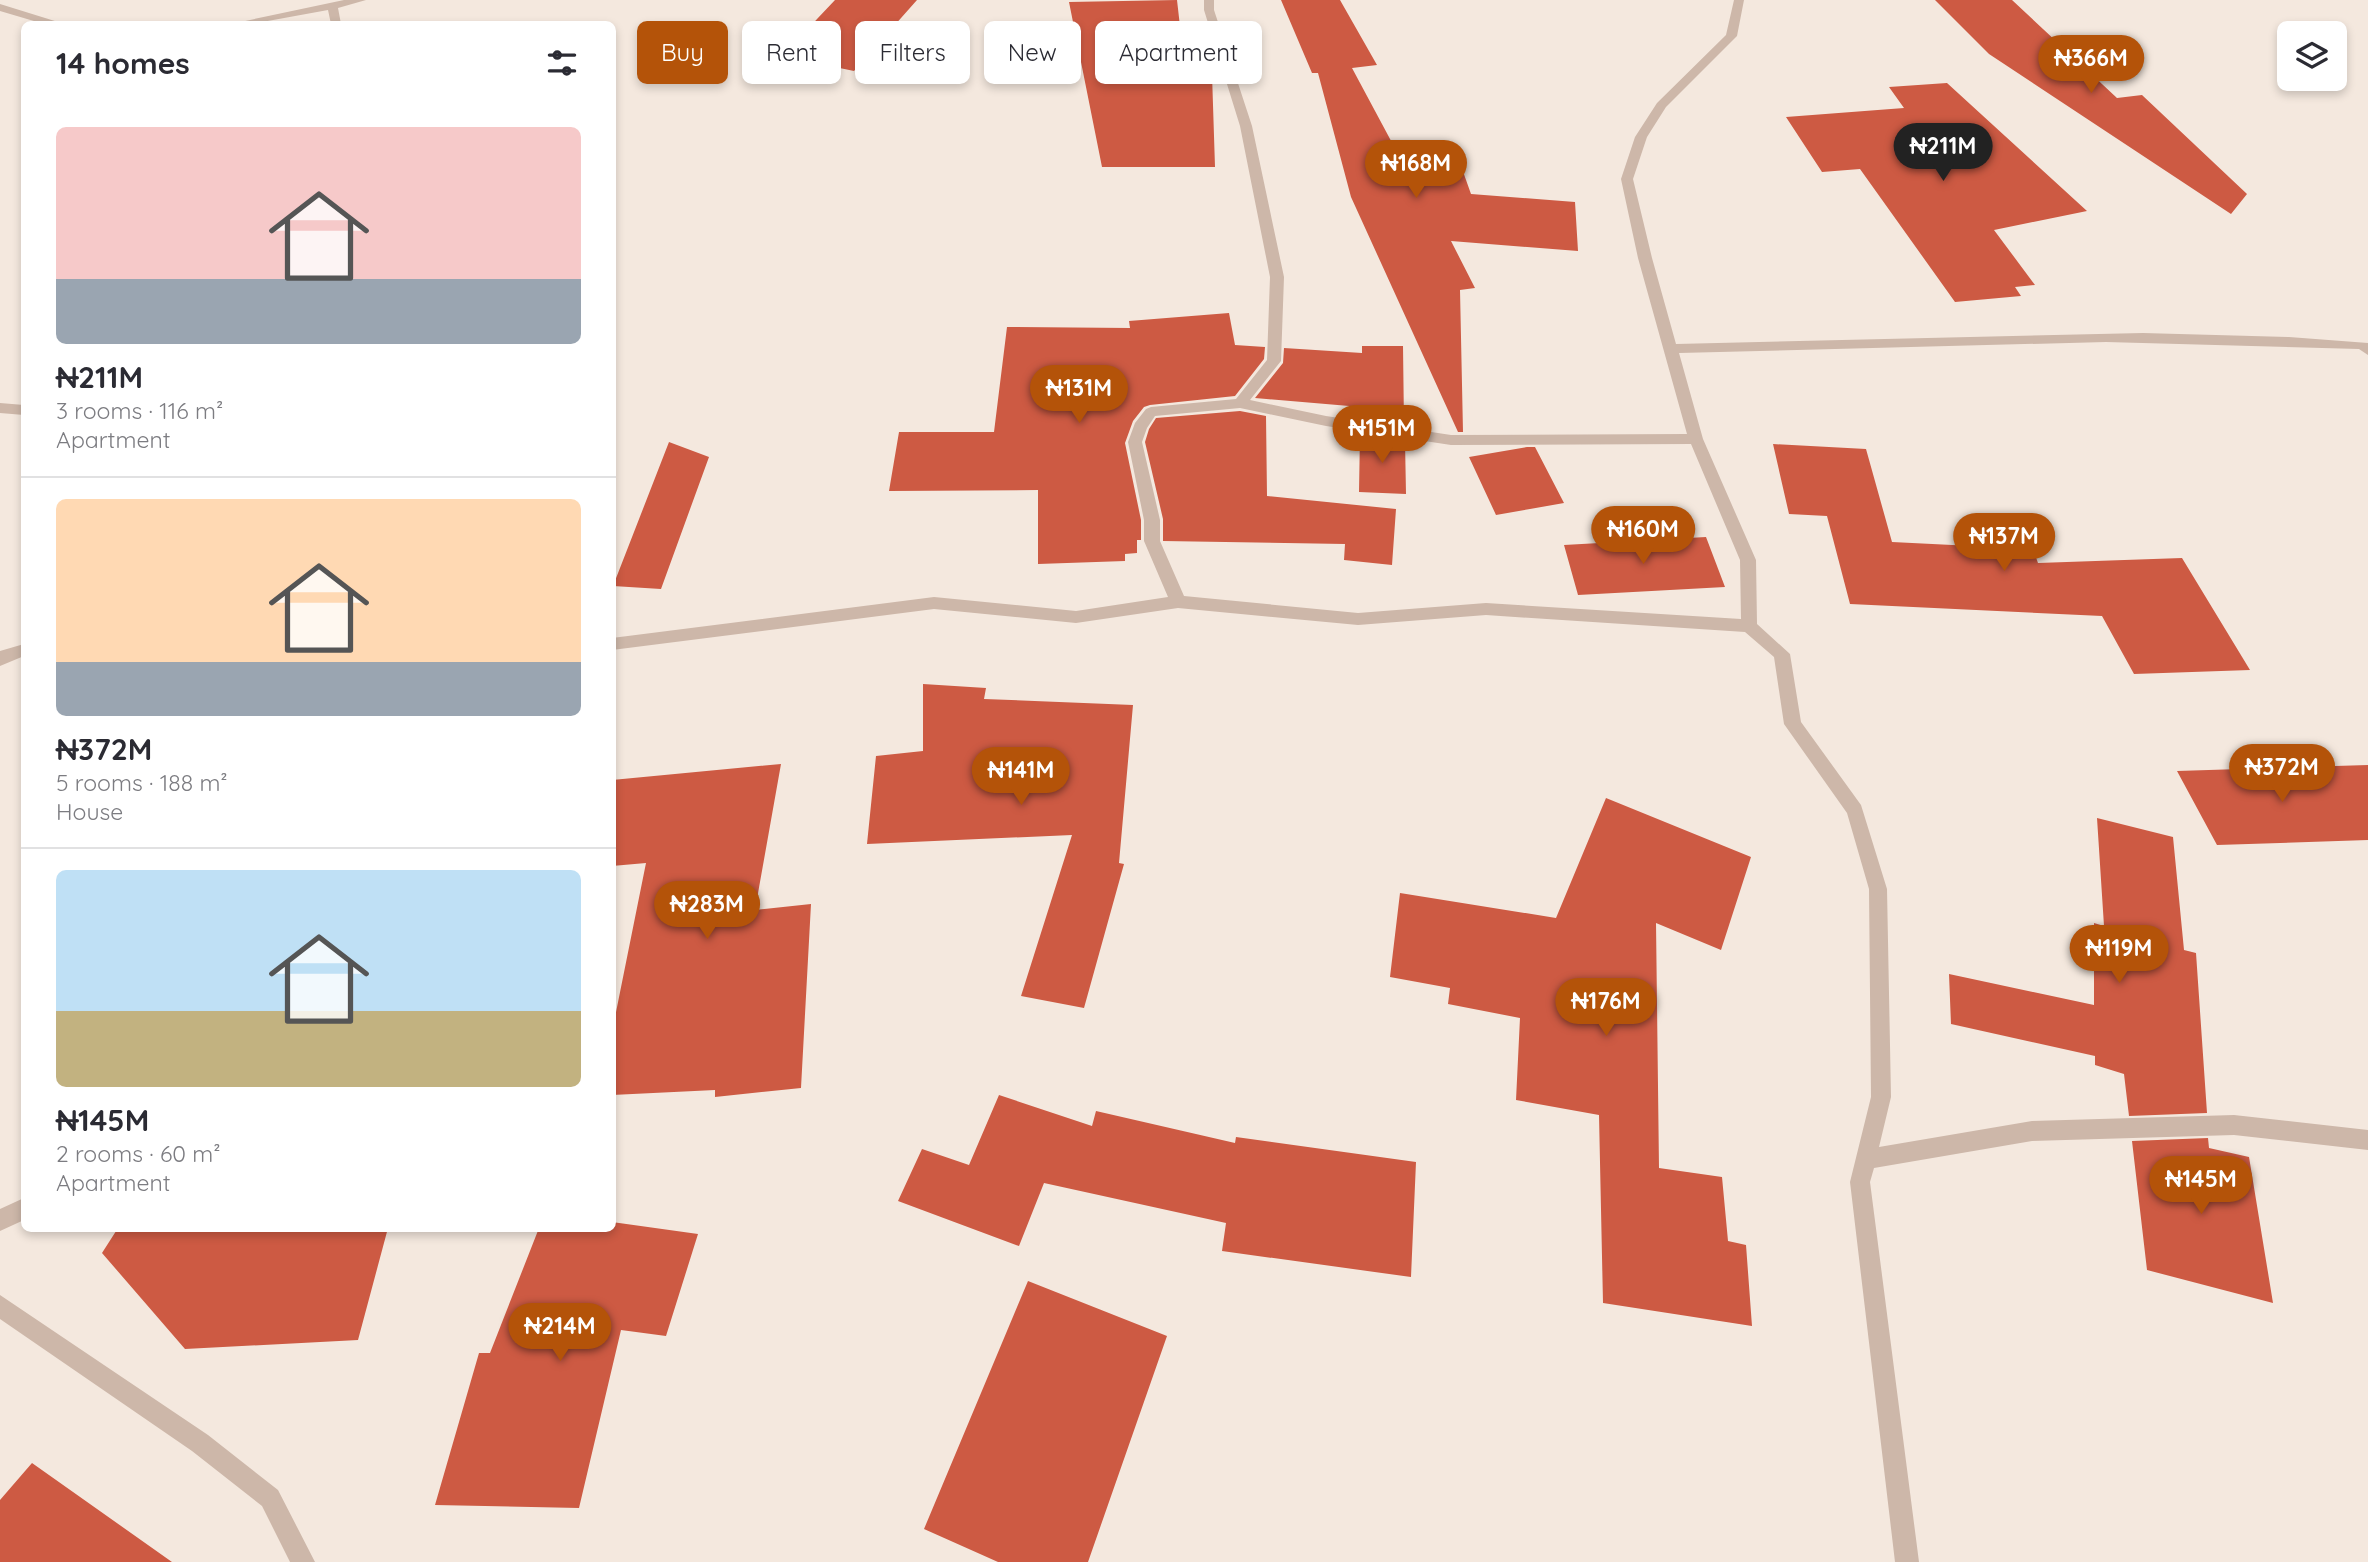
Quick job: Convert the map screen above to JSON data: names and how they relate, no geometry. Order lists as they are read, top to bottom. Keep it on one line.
{"page":{"chip":["Buy","Rent","Filters","New","Apartment"],"heading":"14 homes","price":["₦366M","₦211M","₦168M","₦131M","₦151M","₦160M","₦137M","₦372M","₦141M","₦283M","₦119M","₦176M","₦145M","₦214M"],"list":[{"name":"₦211M","note":"3 rooms · 116 m² · Apartment"},{"name":"₦372M","note":"5 rooms · 188 m² · House"},{"name":"₦145M","note":"2 rooms · 60 m² · Apartment"}]}}
